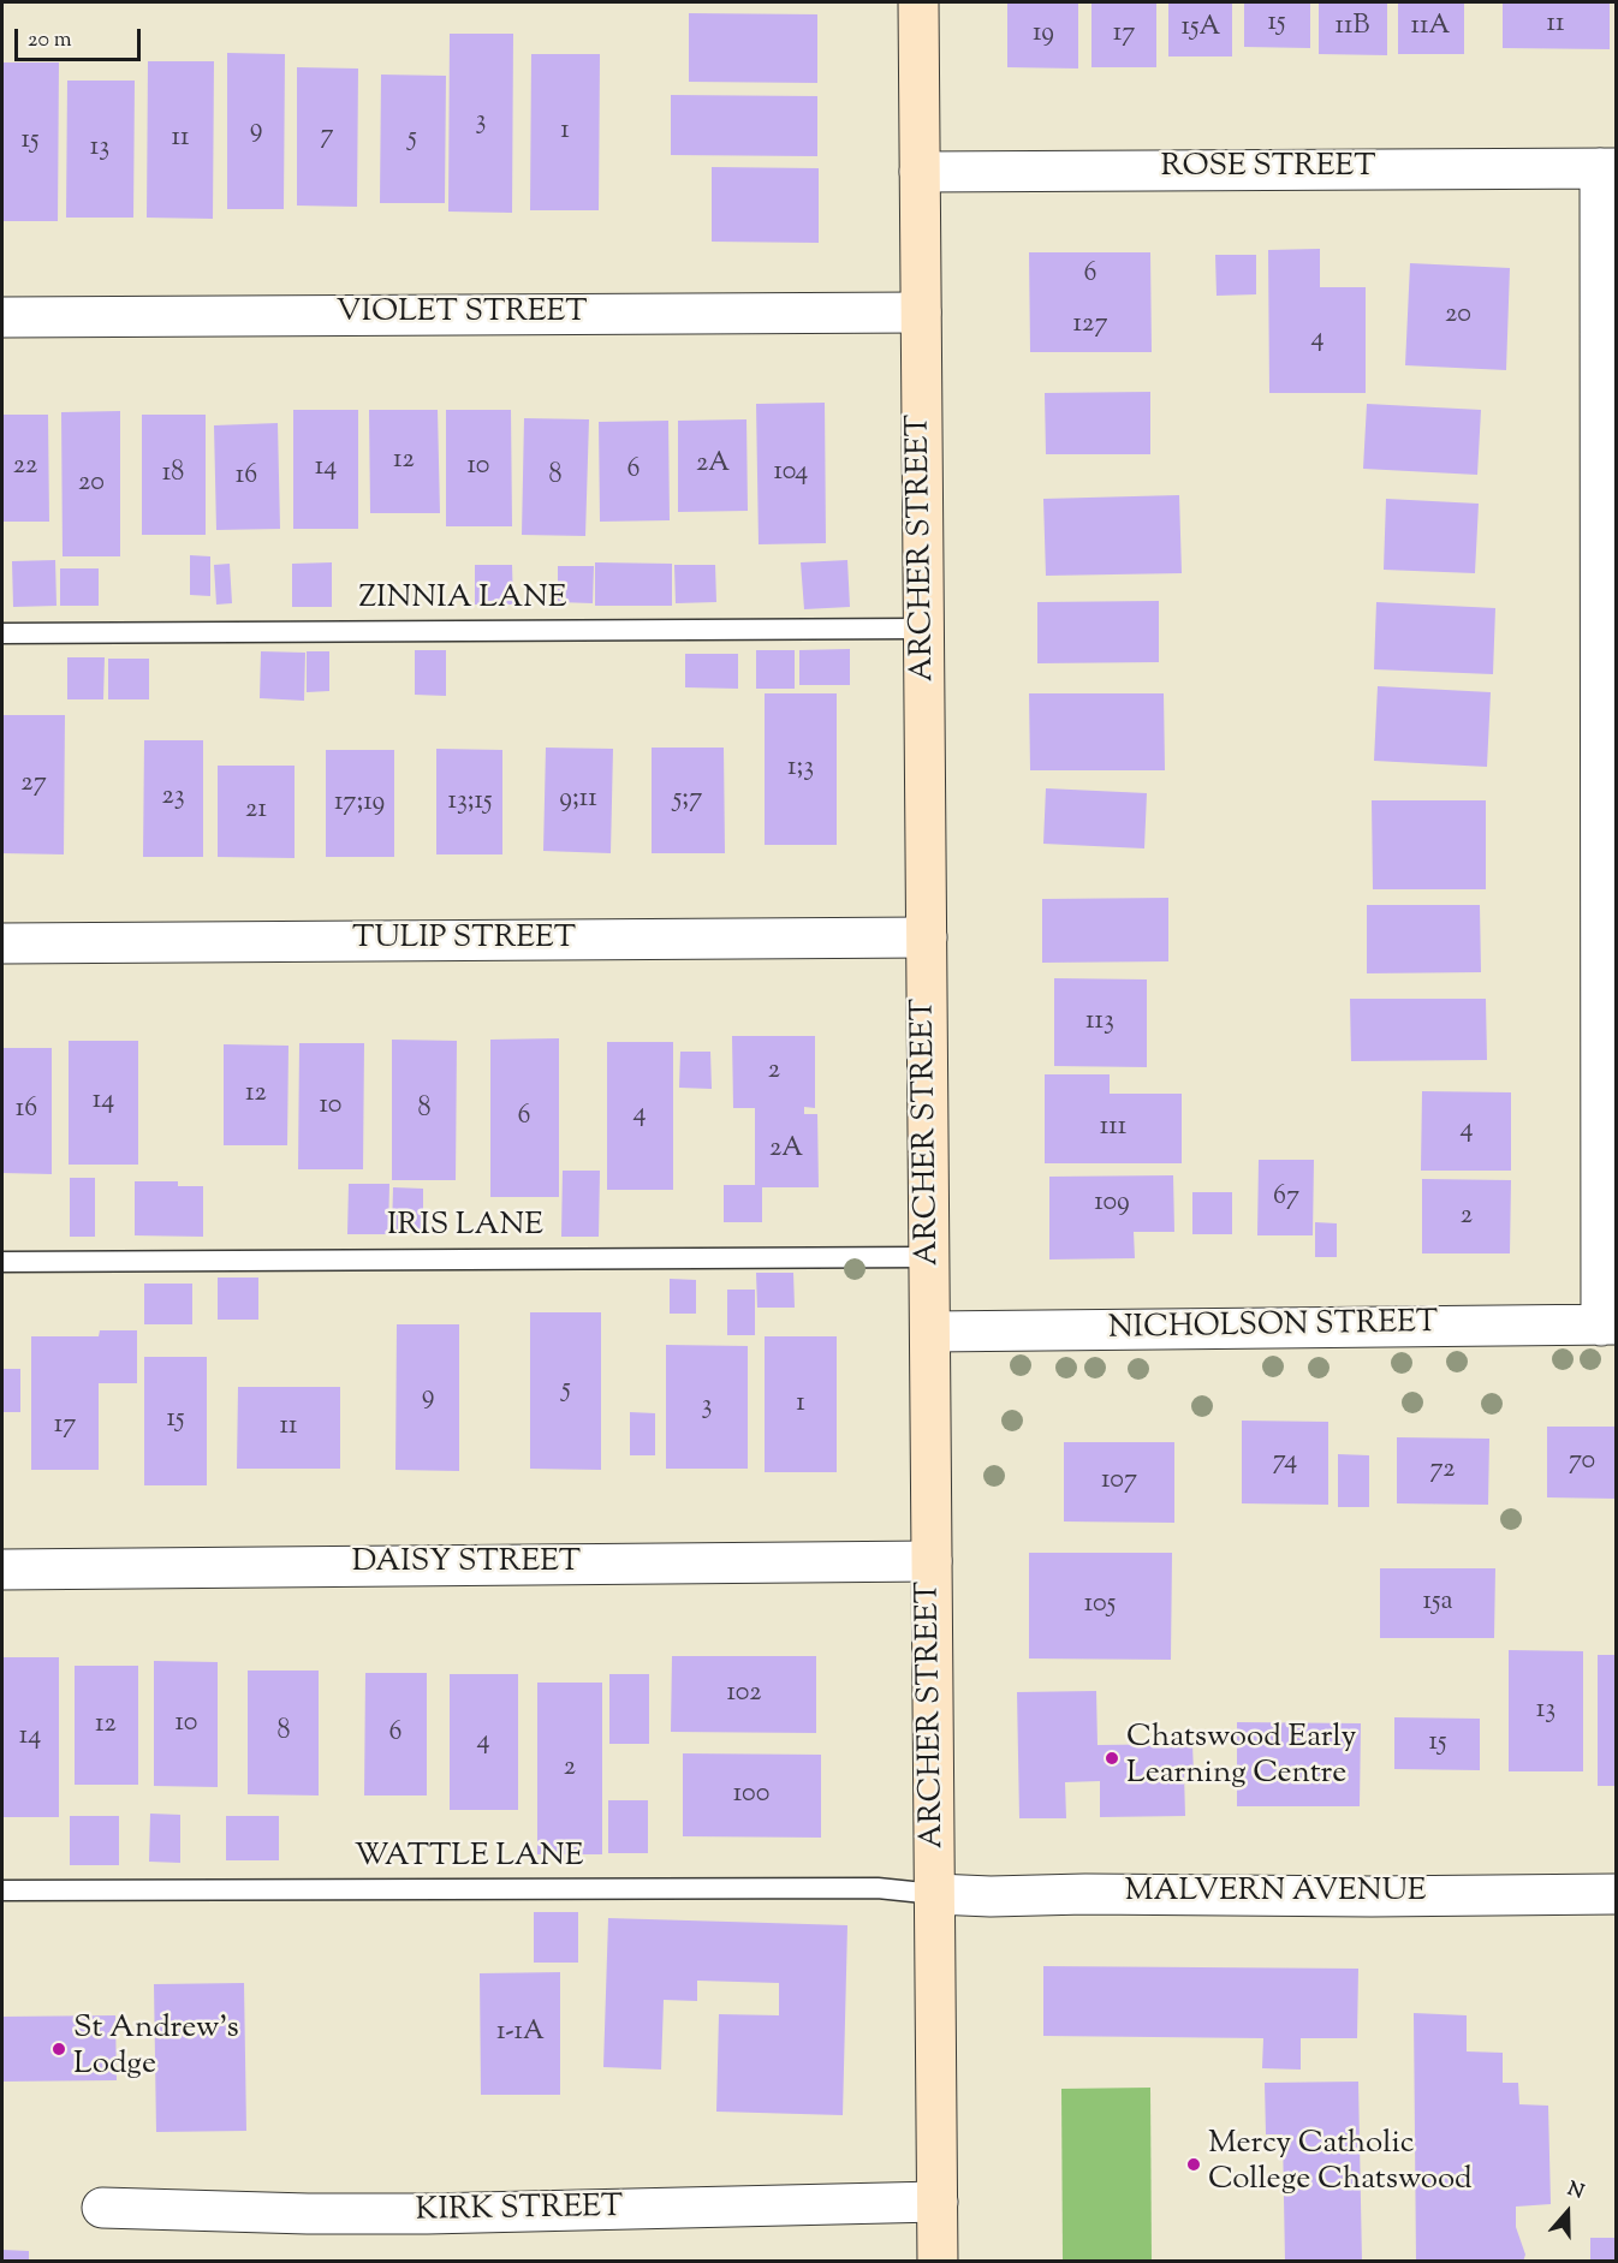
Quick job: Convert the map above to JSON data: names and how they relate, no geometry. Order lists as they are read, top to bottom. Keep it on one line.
{"streets":{"main road":["ARCHER STREET"],"street":["ROSE STREET","VIOLET STREET","TULIP STREET","NICHOLSON STREET","DAISY STREET","MALVERN AVENUE","KIRK STREET"],"lane":["ZINNIA LANE","IRIS LANE","WATTLE LANE"]},"crossings":[["ROSE STREET","ARCHER STREET"],["VIOLET STREET","ARCHER STREET"],["ARCHER STREET","ZINNIA LANE"],["ARCHER STREET","TULIP STREET"],["ARCHER STREET","IRIS LANE"],["ARCHER STREET","NICHOLSON STREET"],["ARCHER STREET","DAISY STREET"],["ARCHER STREET","WATTLE LANE"],["ARCHER STREET","MALVERN AVENUE"],["ARCHER STREET","KIRK STREET"],["WATTLE LANE","MALVERN AVENUE"]],"places":["Chatswood Early Learning Centre","St Andrew's Lodge","Mercy Catholic College Chatswood"],"house_numbers":["15","11","11B","11A","15A","19","17","3","9","1","7","11","5","15","13","6","20","127","4","12","2A","22","10","14","6","104","18","16","8","20","1;3","27","23","9;11","5;7","13;15","17;19","21","113","2","12","14","10","16","8","4","6","111","4","2A","67","109","2","5","9","1","3","15","17","11","74","70","72","107","15a","105","102","13","10","12","8","6","14","4","15","2","100","1-1A"],"scale_bar":"20 m","north":"top"}
